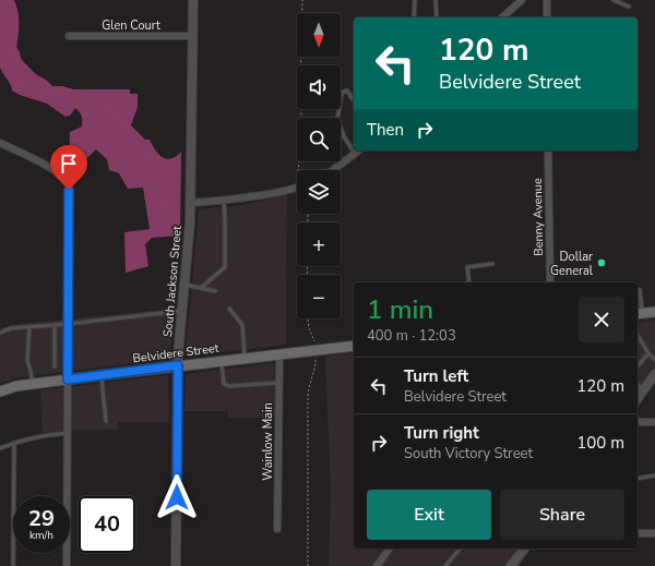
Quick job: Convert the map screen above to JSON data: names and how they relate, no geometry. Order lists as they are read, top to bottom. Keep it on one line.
{"streets":{"main road":["Belvidere Street"],"street":["Glen Court","Benny Avenue","South Jackson Street","Wainlow Main"]},"crossings":[["Glen Court","South Jackson Street"],["South Jackson Street","Belvidere Street"],["Belvidere Street","Wainlow Main"]],"places":["Dollar General"],"north":"bottom","page":{"map_buttons":["+","−"],"turn":["120 m","Belvidere Street"],"then":"Then","heading":["1 min","400 m · 12:03"],"list":[{"name":"Turn left","note":"Belvidere Street","value":"120 m"},{"name":"Turn right","note":"South Victory Street","value":"100 m"}],"buttons":["Exit","Share"],"speed":"29 km/h","limit":"40"}}
